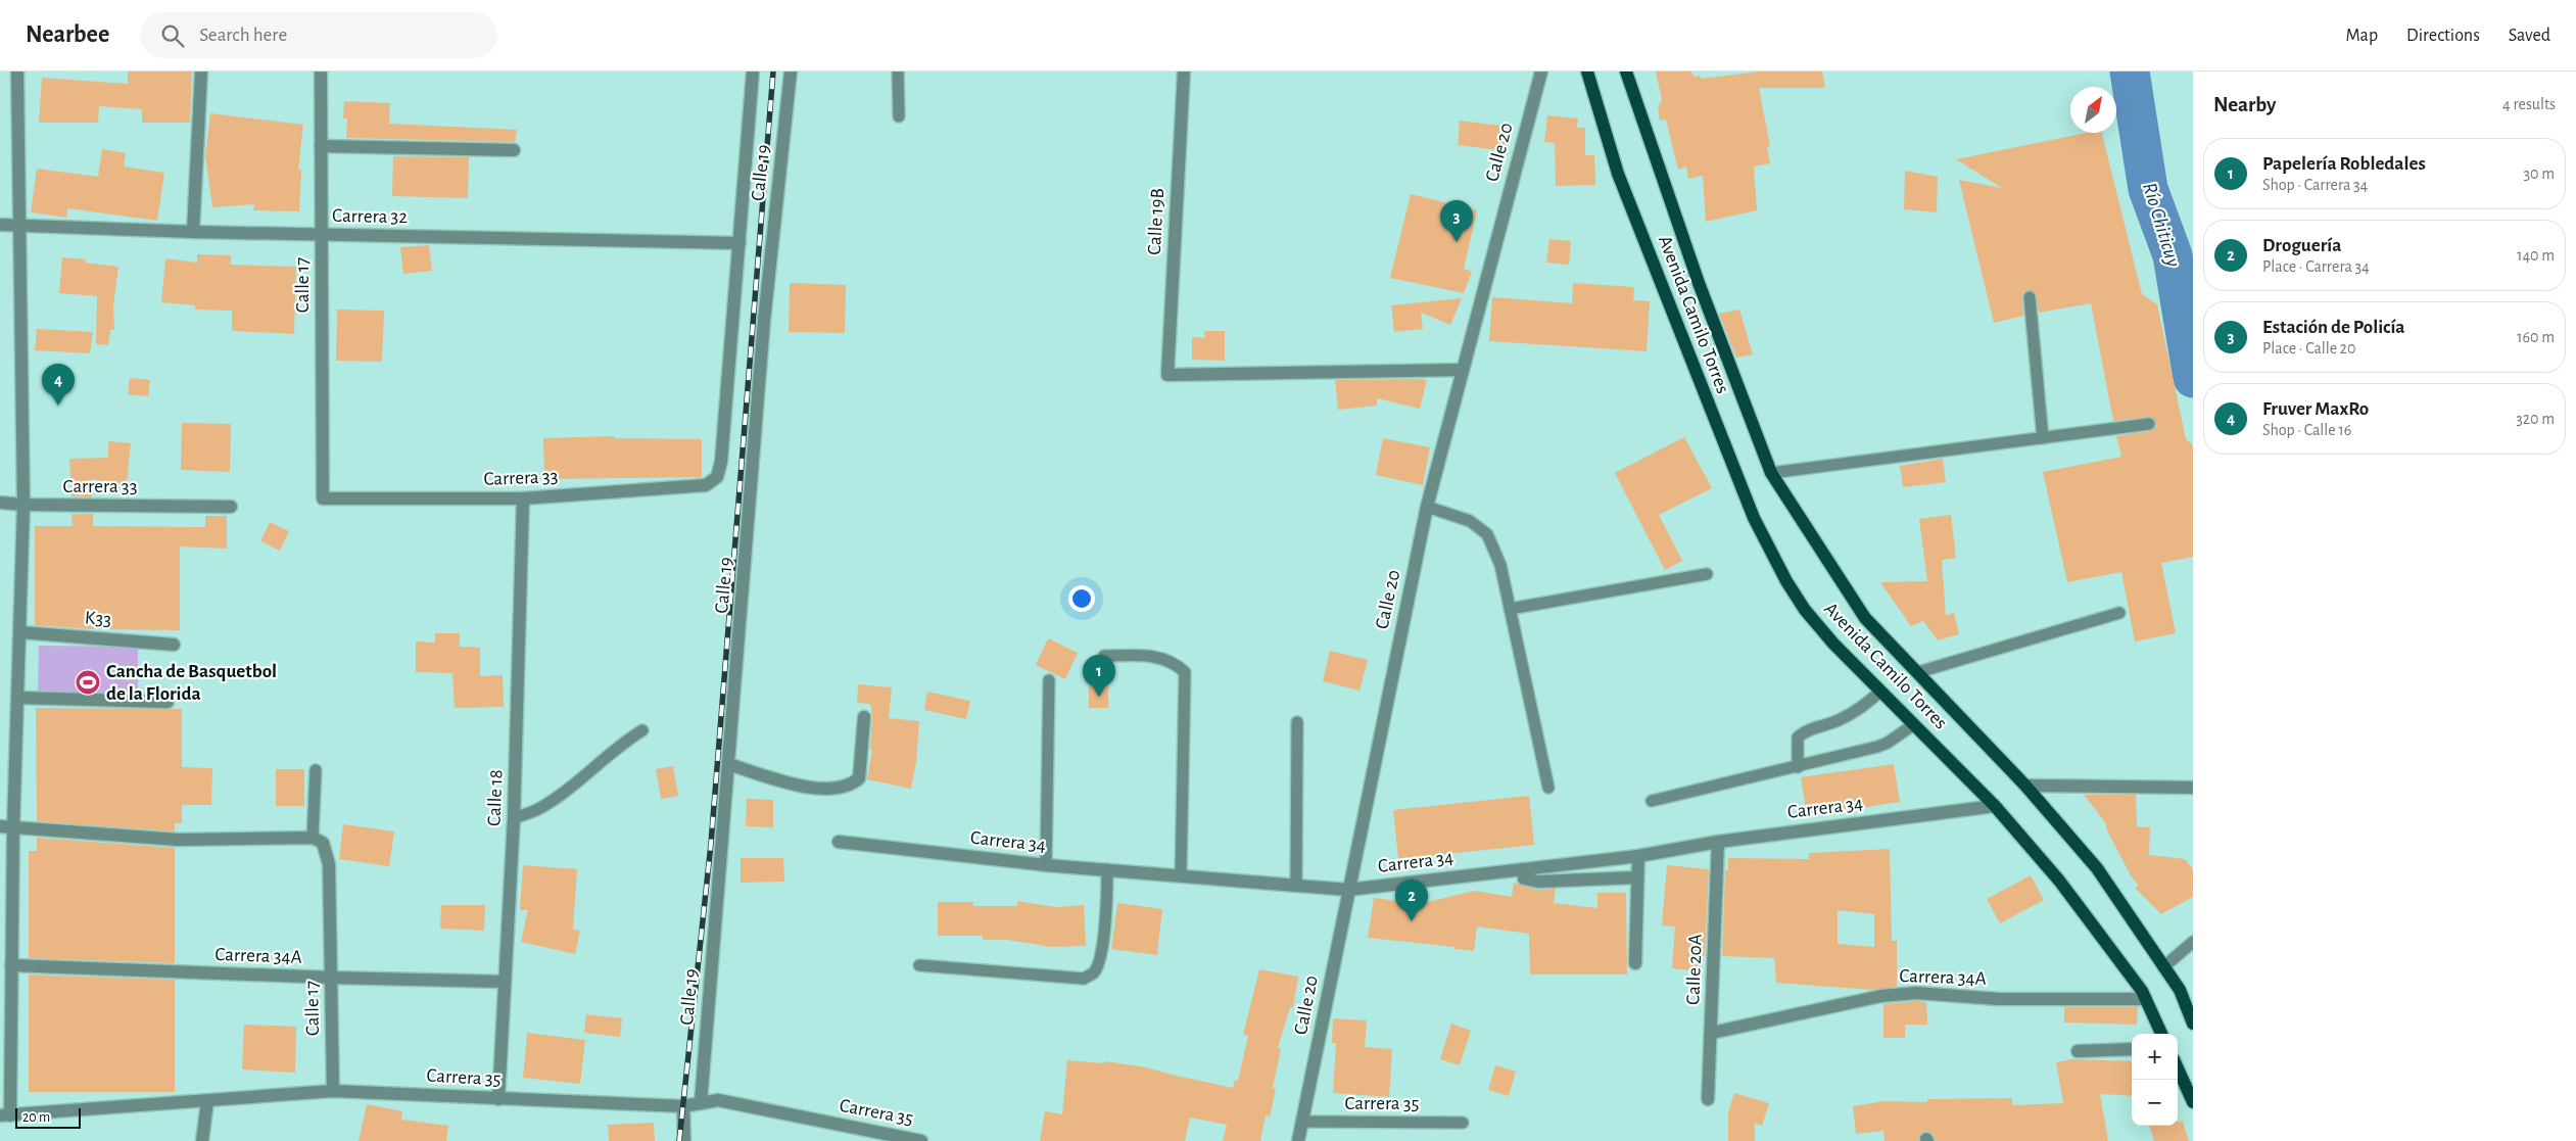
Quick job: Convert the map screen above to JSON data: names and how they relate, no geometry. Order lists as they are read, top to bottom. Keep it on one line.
{"streets":{"main road":["Avenida Camilo Torres"],"street":["Calle 20","Calle 19","Carrera 32","Calle 19B","Calle 17","Carrera 33","K33","Calle 18","Carrera 34","Carrera 34A","Calle 20A","Carrera 35"]},"crossings":[["Calle 20","Calle 19B"],["Calle 20","Carrera 34"],["Calle 20","Carrera 35"],["Calle 19","Carrera 32"],["Calle 19","Carrera 33"],["Calle 19","Carrera 35"],["Carrera 32","Calle 17"],["Calle 17","Carrera 33"],["Calle 17","Carrera 34A"],["Calle 17","Carrera 35"],["Avenida Camilo Torres","Carrera 34"],["Avenida Camilo Torres","Carrera 34A"],["Carrera 33","Calle 18"],["Calle 18","Carrera 34A"],["Calle 18","Carrera 35"],["Carrera 34","Calle 20A"],["Carrera 34A","Calle 20A"]],"water":["Río Chiticuy"],"places":{"sports":["Cancha de Basquetbol de la Florida"]},"scale_bar":"20 m","north":"top right","page":{"header":"Nearbee","search":"Search here","nav":["Map","Directions","Saved"],"heading":["Nearby","4 results"],"list":[{"mark":"1","name":"Papelería Robledales","note":"Shop · Carrera 34","value":"30 m"},{"mark":"2","name":"Droguería","note":"Place · Carrera 34","value":"140 m"},{"mark":"3","name":"Estación de Policía","note":"Place · Calle 20","value":"160 m"},{"mark":"4","name":"Fruver MaxRo","note":"Shop · Calle 16","value":"320 m"}],"pins":["3","4","1","2"],"map_buttons":["+","−"],"scale":"20 m"}}
